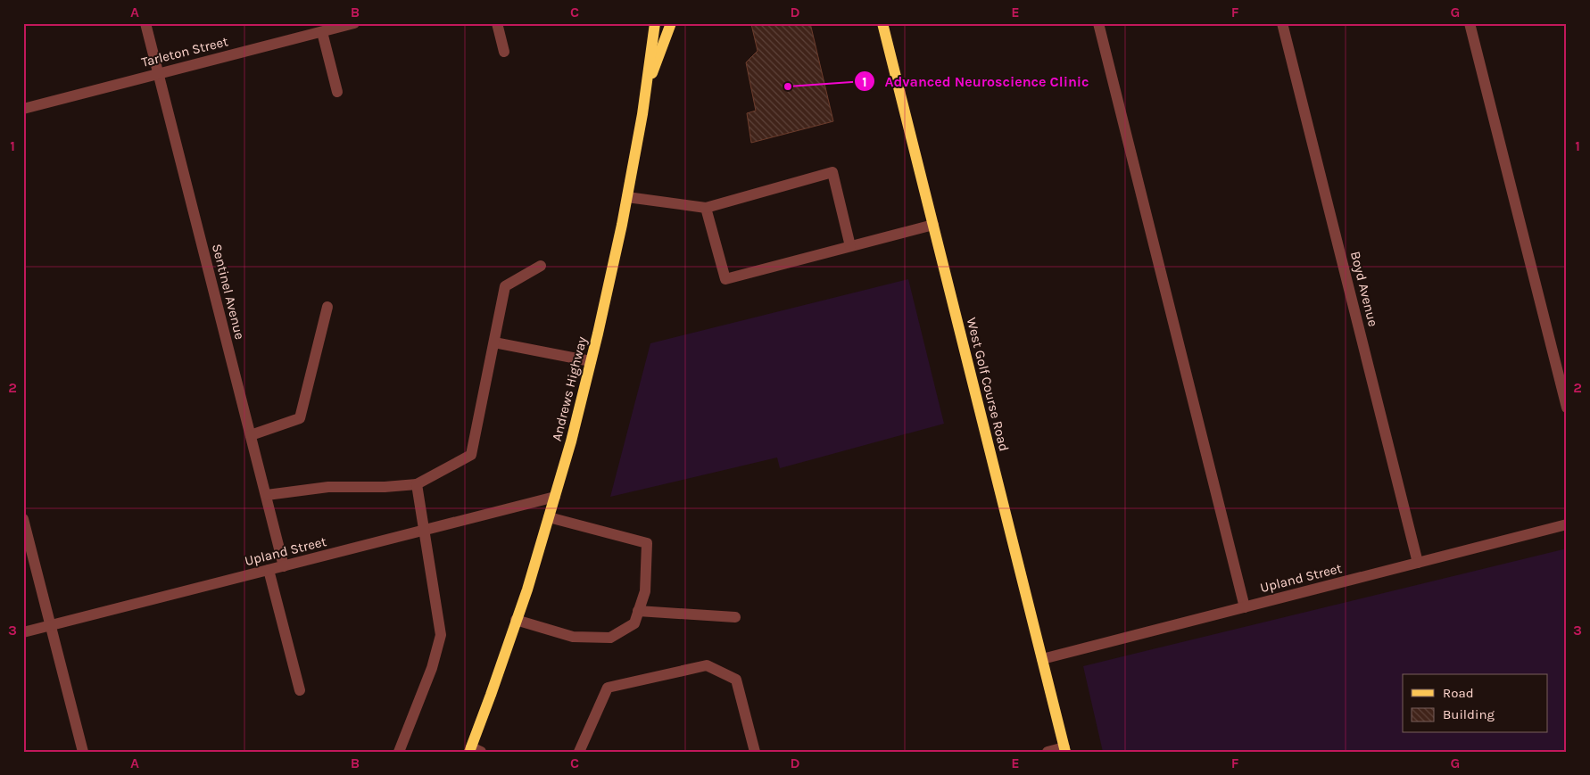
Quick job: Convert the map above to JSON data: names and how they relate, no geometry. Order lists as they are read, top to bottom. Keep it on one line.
{"streets":{"main road":["West Golf Course Road","Andrews Highway"],"street":["Tarleton Street","Boyd Avenue","Sentinel Avenue","Upland Street"]},"crossings":[["Tarleton Street","Sentinel Avenue"],["Boyd Avenue","Upland Street"],["Sentinel Avenue","Upland Street"],["West Golf Course Road","Upland Street"],["Andrews Highway","Upland Street"]],"places":["Advanced Neuroscience Clinic"],"legend":["Road","Building"],"grid":{"columns":["A","B","C","D","E","F","G"],"rows":["1","2","3"]}}
